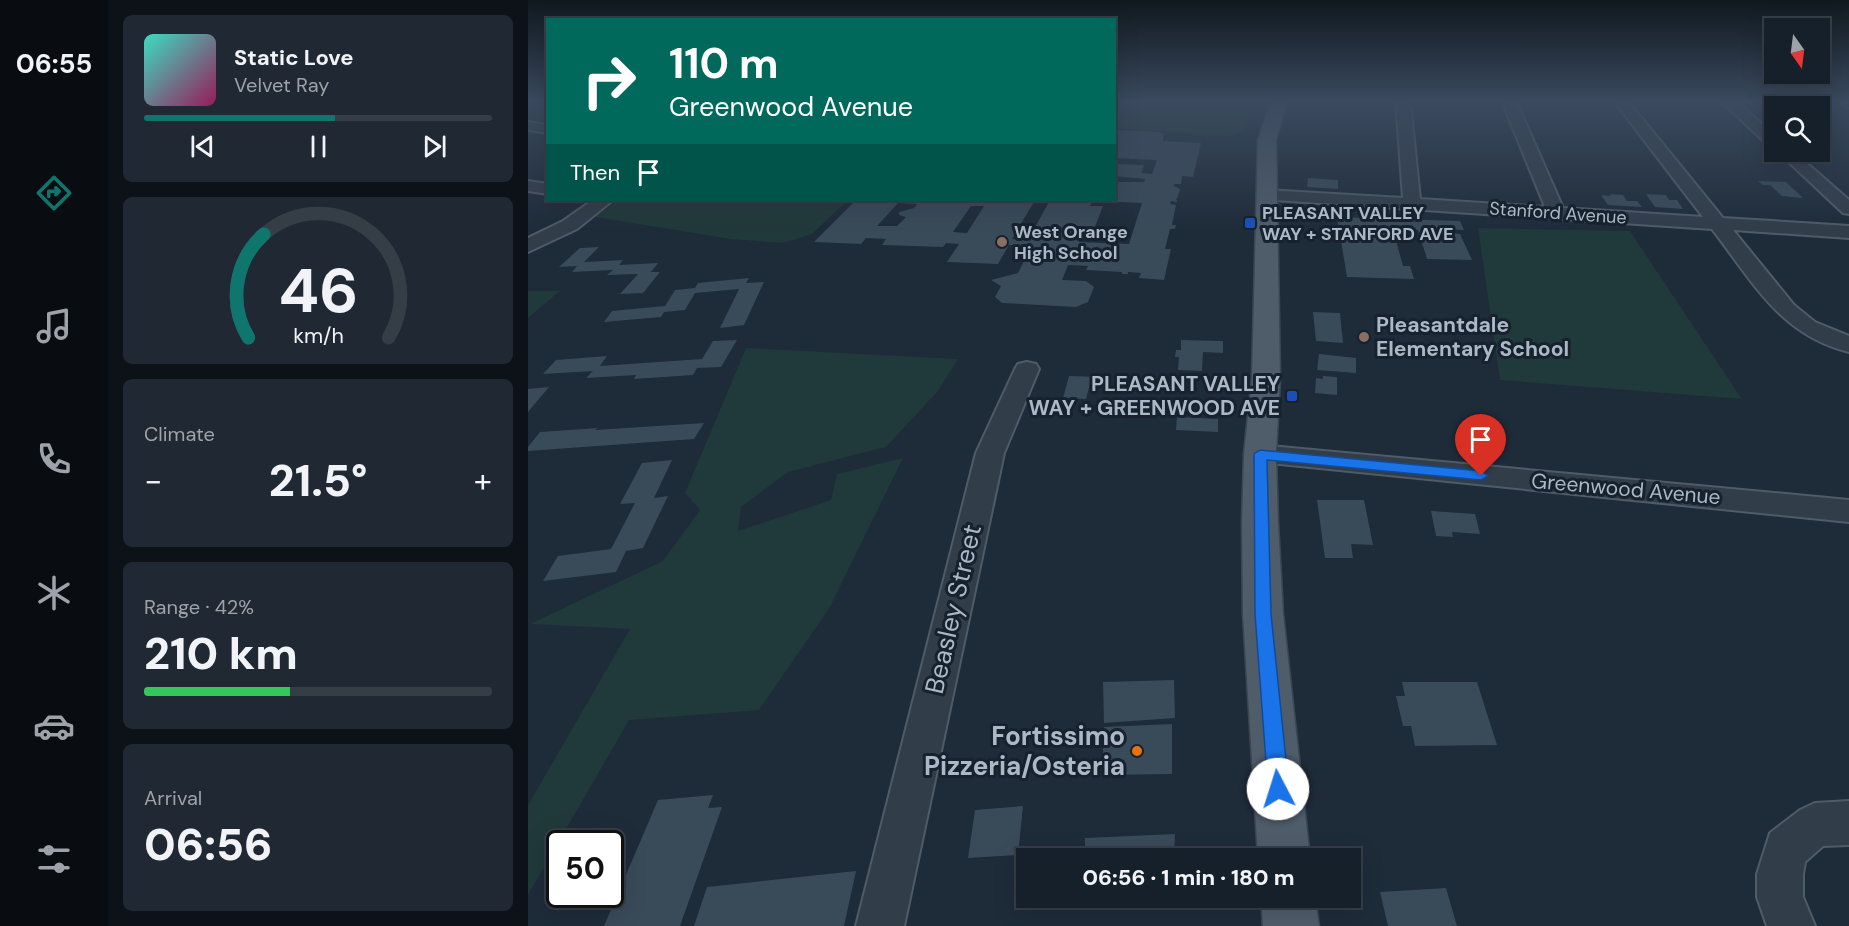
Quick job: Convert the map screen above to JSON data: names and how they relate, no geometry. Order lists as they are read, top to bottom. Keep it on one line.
{"streets":{"street":["Stanford Avenue","Greenwood Avenue","Beasley Street"]},"places":{"transit":["PLEASANT VALLEY WAY + STANFORD AVE","PLEASANT VALLEY WAY + GREENWOOD AVE"],"other":["West Orange High School","Pleasantdale Elementary School","Fortissimo Pizzeria/Osteria"]},"north":"bottom","page":{"tabs":"06:55","turn":["110 m","Greenwood Avenue"],"song":["Static Love","Velvet Ray"],"then":"Then","tile":["Climate",["Range · 42%","210 km"],["Arrival","06:56"]],"heat":["−","21.5°","+"],"limit":"50","trip":"06:56 · 1 min · 180 m","gauge":["46","km/h"]}}
